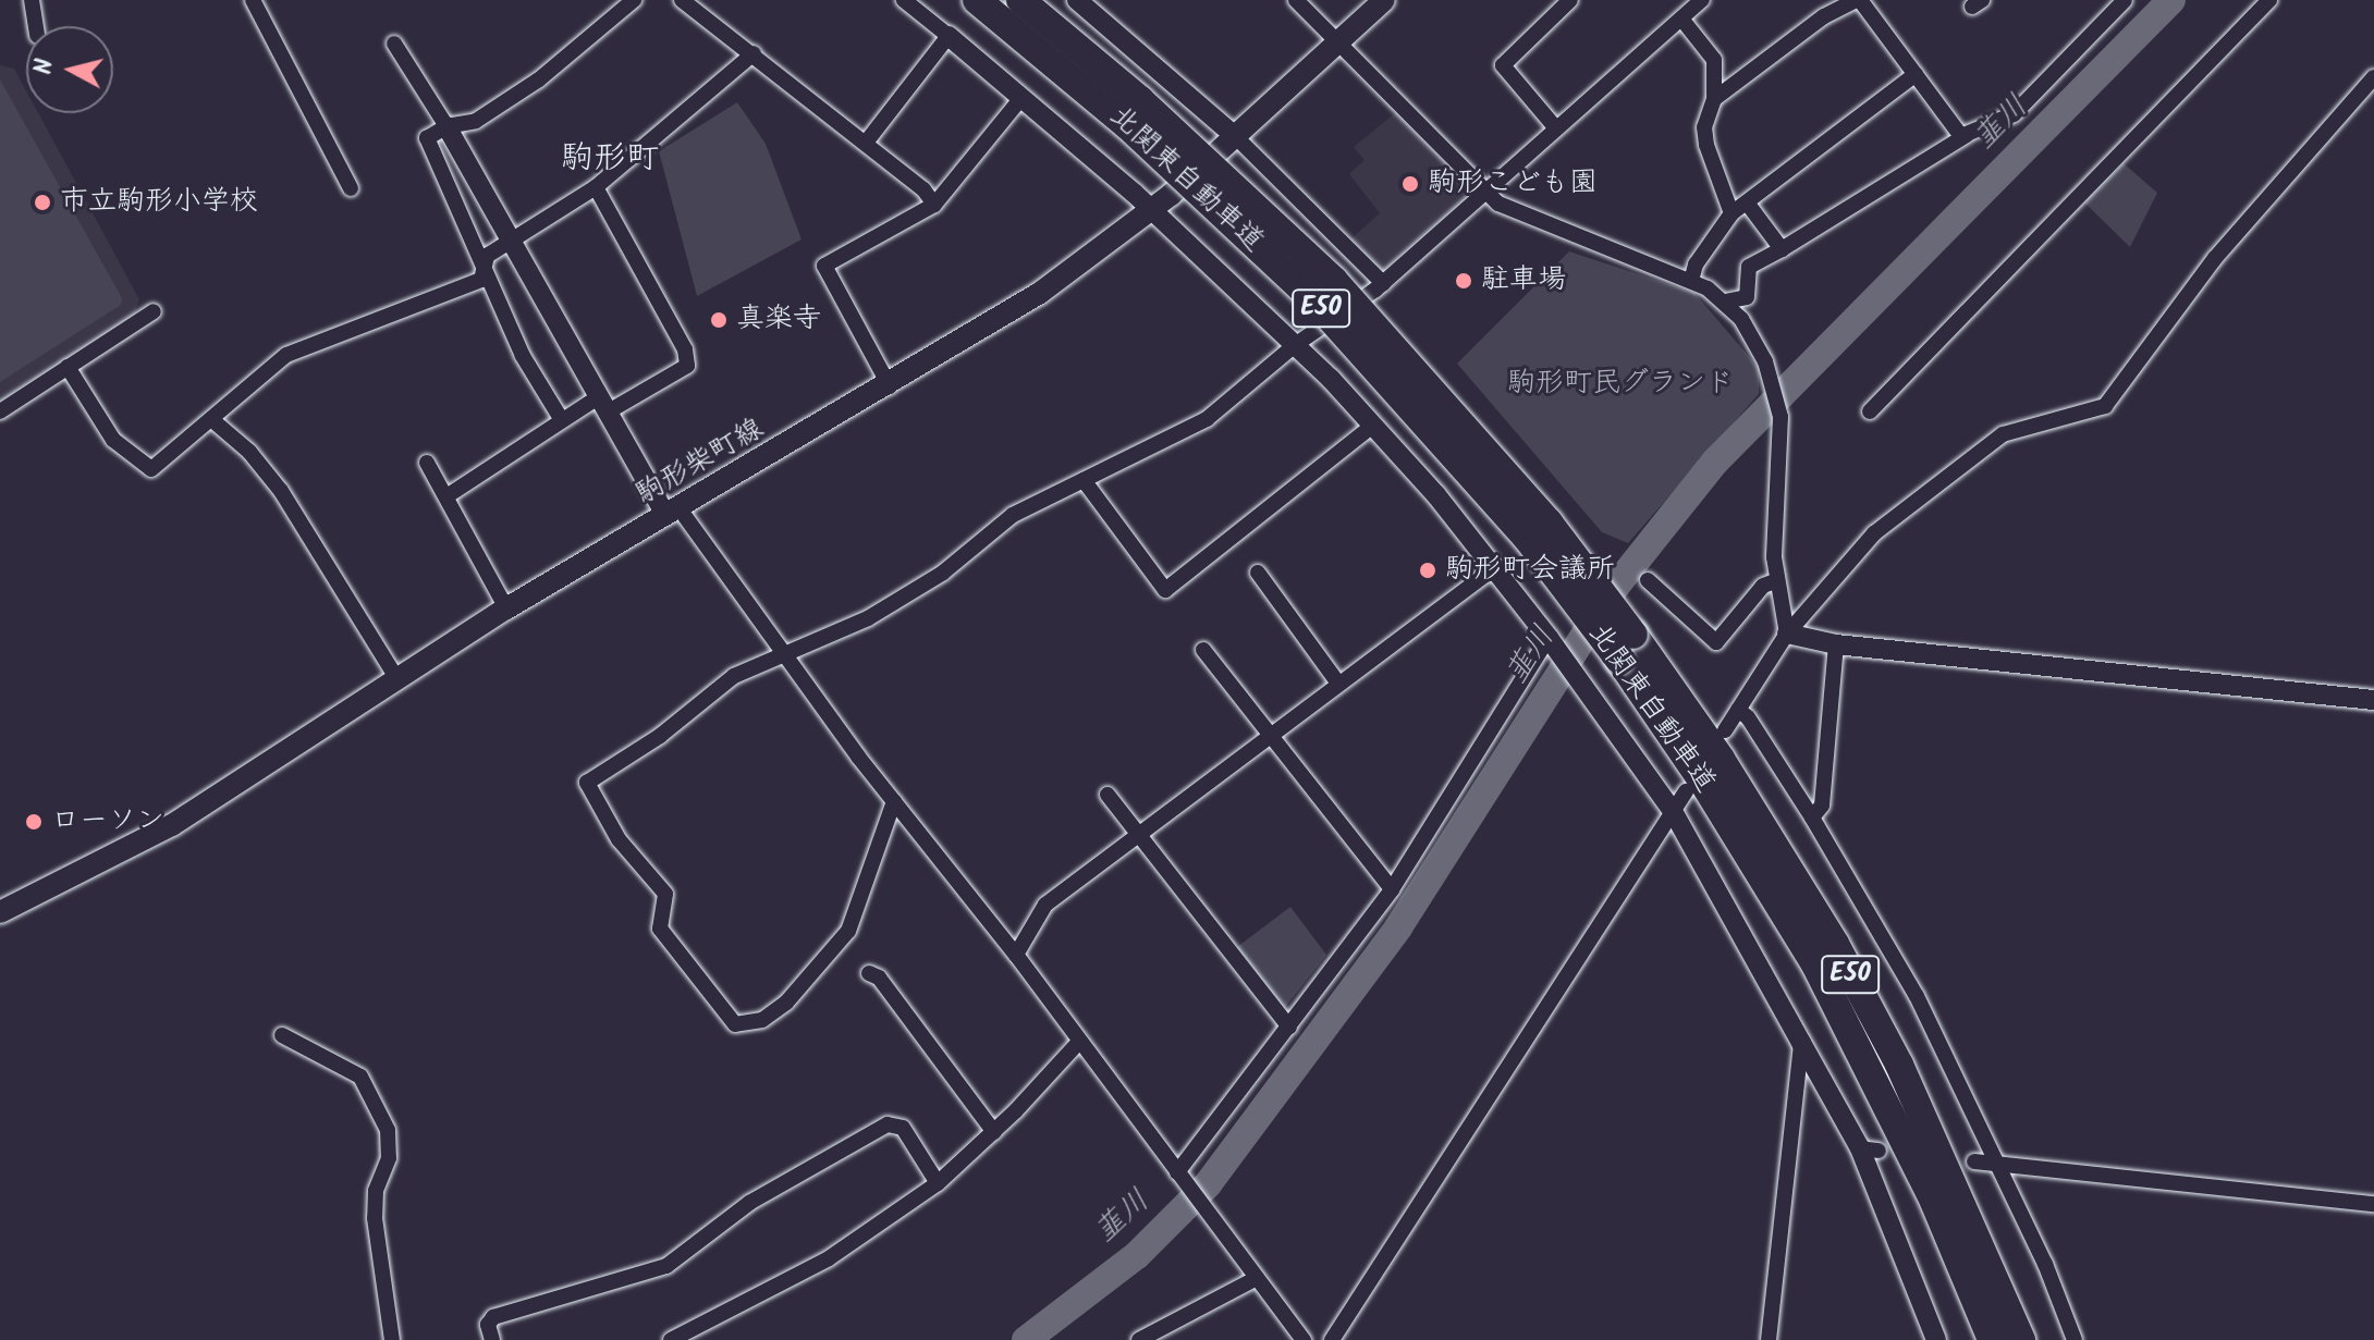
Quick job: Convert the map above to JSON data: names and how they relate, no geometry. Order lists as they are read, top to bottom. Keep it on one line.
{"streets":{"highway":["北関東自動車道","E50"],"main road":["駒形柴町線"]},"districts":["駒形町"],"water":["韮川"],"parks":["駒形町民グランド"],"places":["駒形こども園","市立駒形小学校","駐車場","真楽寺","駒形町会議所","ローソン"],"north":"left"}
